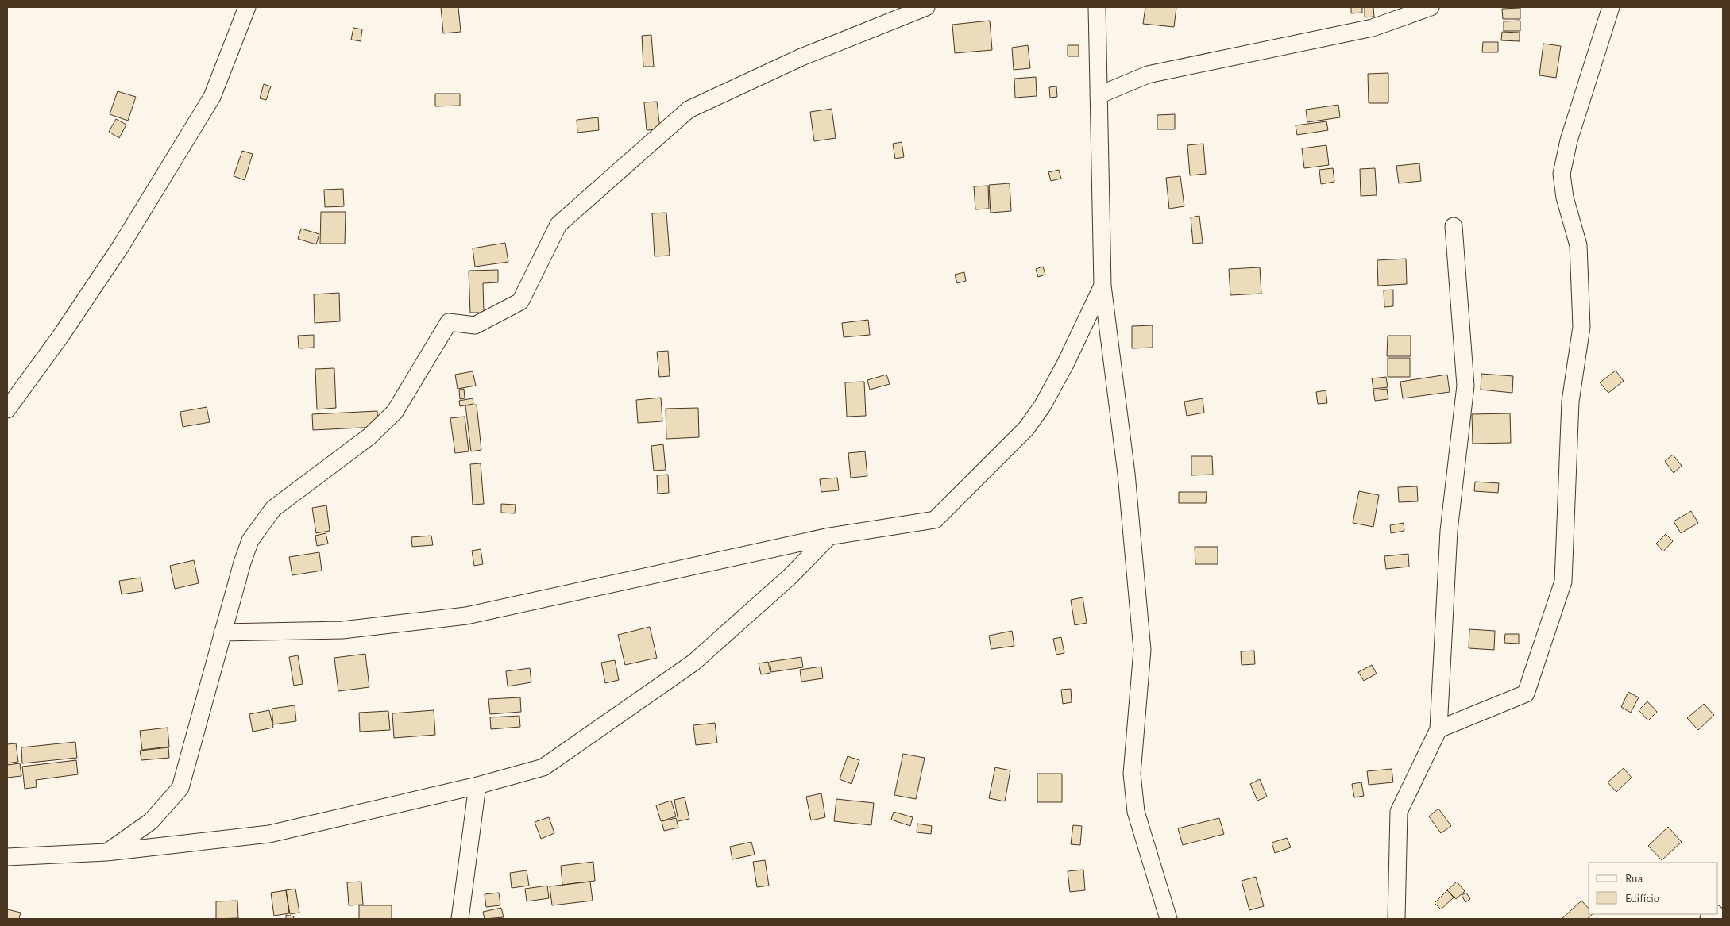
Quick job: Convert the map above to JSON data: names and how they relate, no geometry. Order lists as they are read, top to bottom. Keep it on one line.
{"legend":["Rua","Edifício"]}
